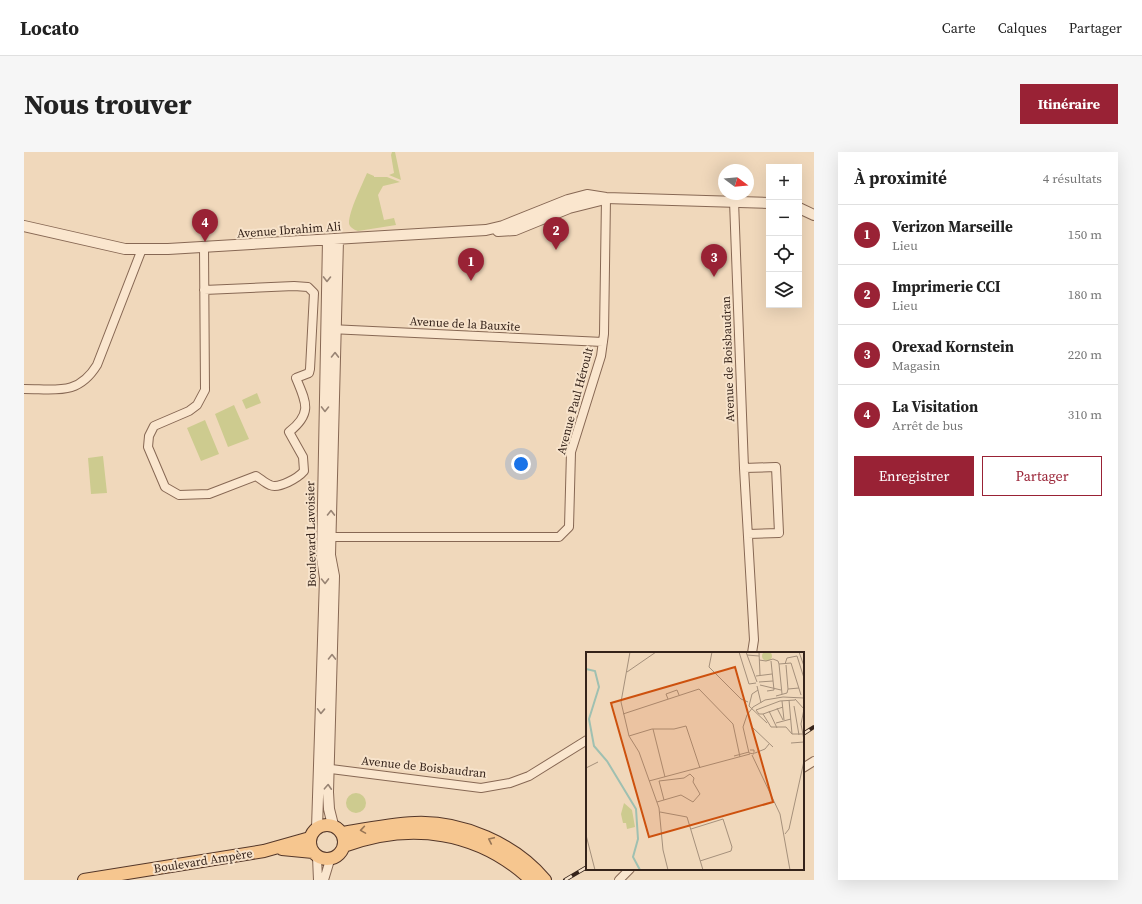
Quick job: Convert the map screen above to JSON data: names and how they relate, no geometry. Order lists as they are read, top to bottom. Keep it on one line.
{"streets":{"main road":["Boulevard Ampère"],"street":["Avenue Ibrahim Ali","Avenue de la Bauxite","Avenue de Boisbaudran","Avenue Paul Héroult","Boulevard Lavoisier"]},"crossings":[["Avenue Ibrahim Ali","Avenue de Boisbaudran"],["Avenue Ibrahim Ali","Avenue Paul Héroult"],["Avenue Ibrahim Ali","Boulevard Lavoisier"],["Avenue de la Bauxite","Avenue Paul Héroult"],["Avenue de la Bauxite","Boulevard Lavoisier"],["Avenue de Boisbaudran","Boulevard Lavoisier"],["Avenue Paul Héroult","Boulevard Lavoisier"],["Boulevard Lavoisier","Boulevard Ampère"]],"north":"right","page":{"header":"Locato","nav":["Carte","Calques","Partager"],"buttons":["Itinéraire",["Enregistrer","Partager"]],"title":"Nous trouver","heading":["À proximité","4 résultats"],"map_buttons":["+","−"],"list":[{"mark":"1","name":"Verizon Marseille","note":"Lieu","value":"150 m"},{"mark":"2","name":"Imprimerie CCI","note":"Lieu","value":"180 m"},{"mark":"3","name":"Orexad Kornstein","note":"Magasin","value":"220 m"},{"mark":"4","name":"La Visitation","note":"Arrêt de bus","value":"310 m"}],"pins":["4","2","3","1"]}}
